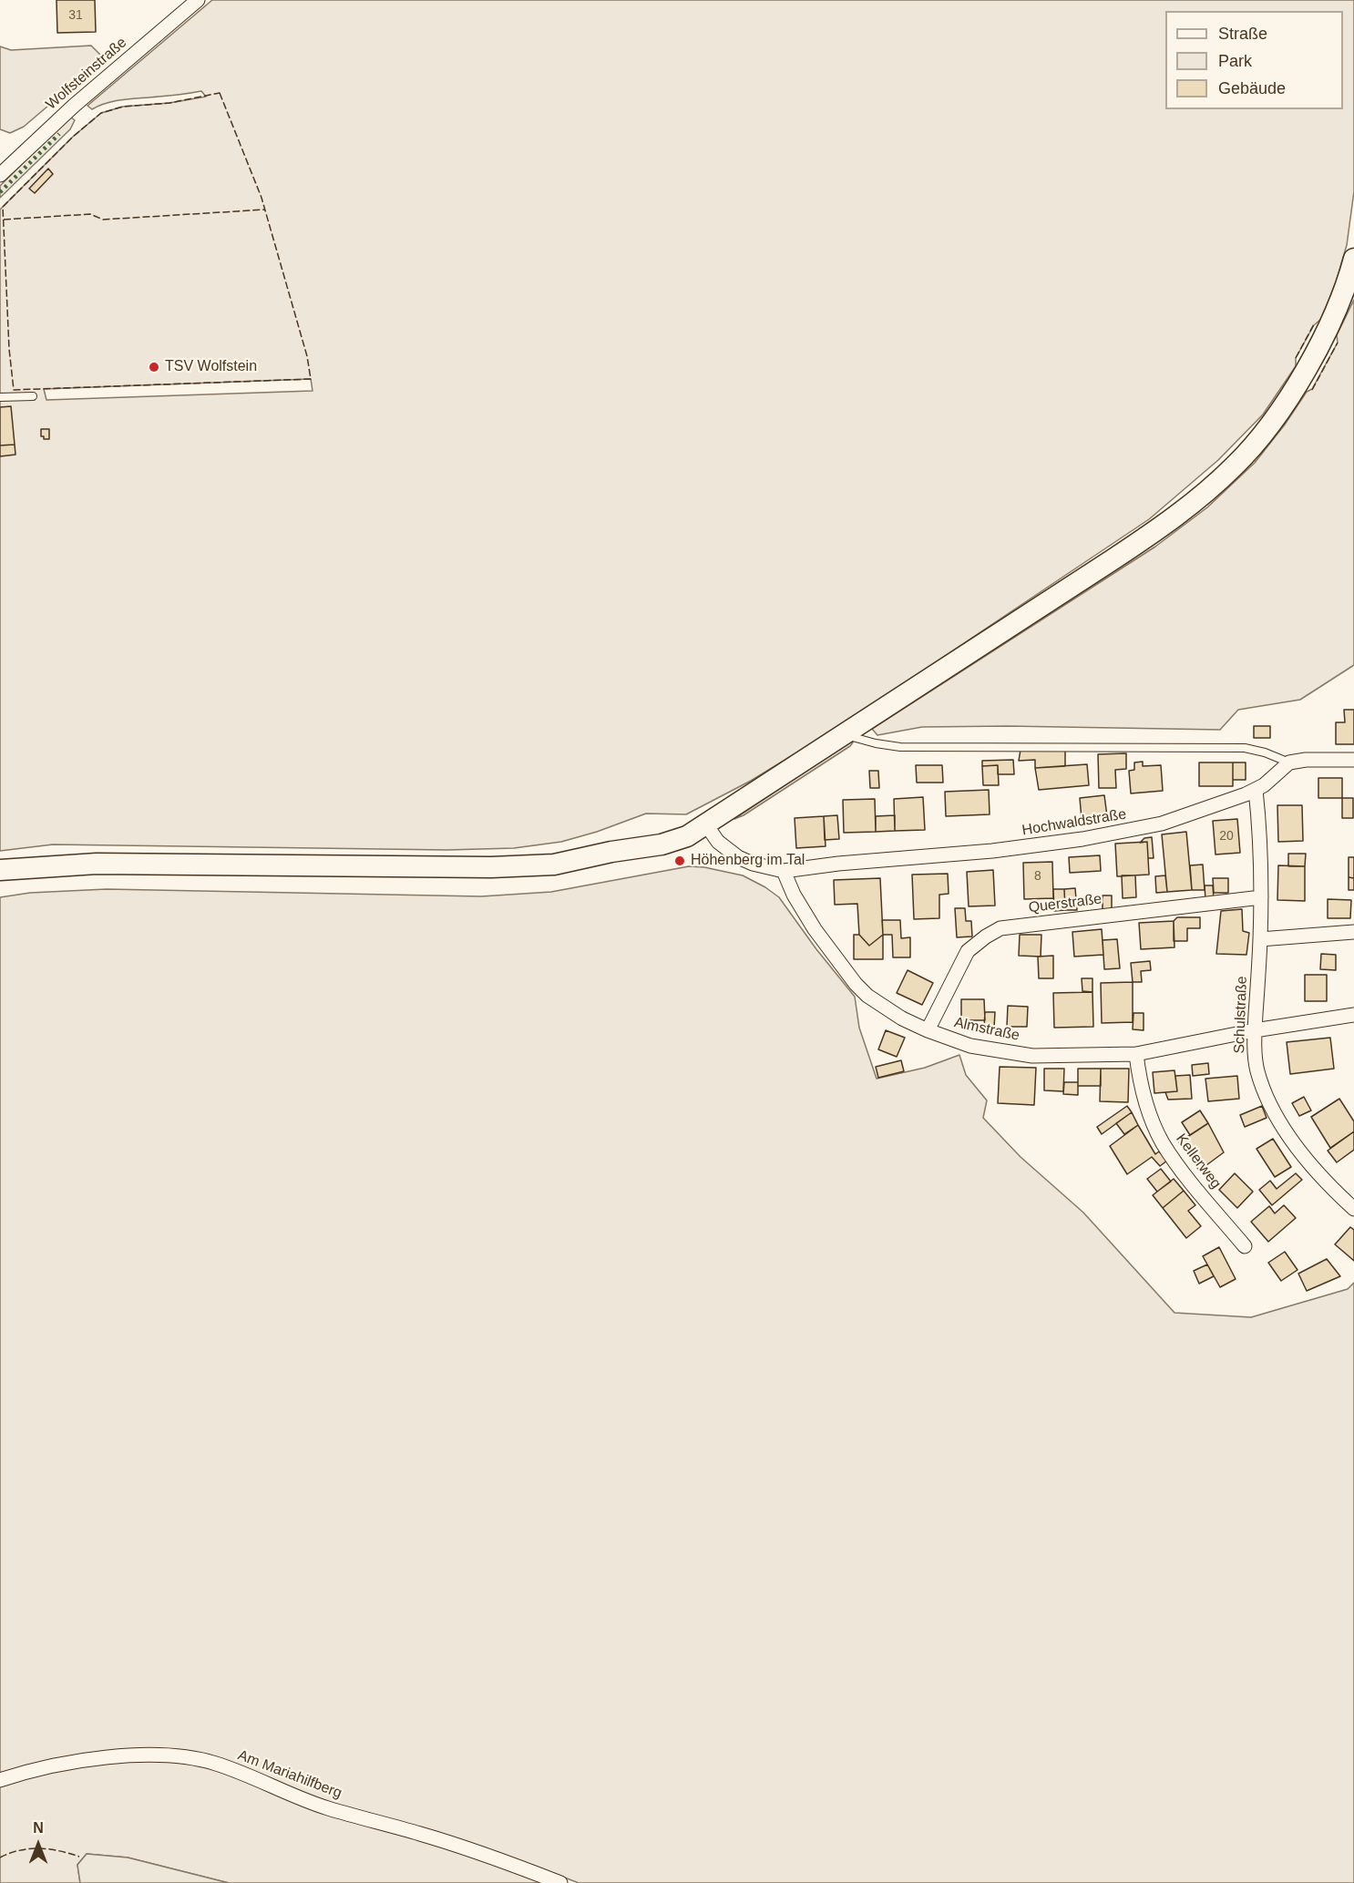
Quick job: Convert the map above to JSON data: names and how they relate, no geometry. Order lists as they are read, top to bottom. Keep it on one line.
{"streets":{"street":["Wolfsteinstraße","Hochwaldstraße","Querstraße","Schulstraße","Almstraße","Kellerweg","Am Mariahilfberg"]},"crossings":[["Hochwaldstraße","Schulstraße"],["Hochwaldstraße","Almstraße"],["Querstraße","Schulstraße"],["Querstraße","Almstraße"],["Schulstraße","Almstraße"],["Almstraße","Kellerweg"]],"places":["TSV Wolfstein","Höhenberg im Tal"],"house_numbers":["31","20","8"],"legend":["Straße","Park","Gebäude"],"north":"top"}
